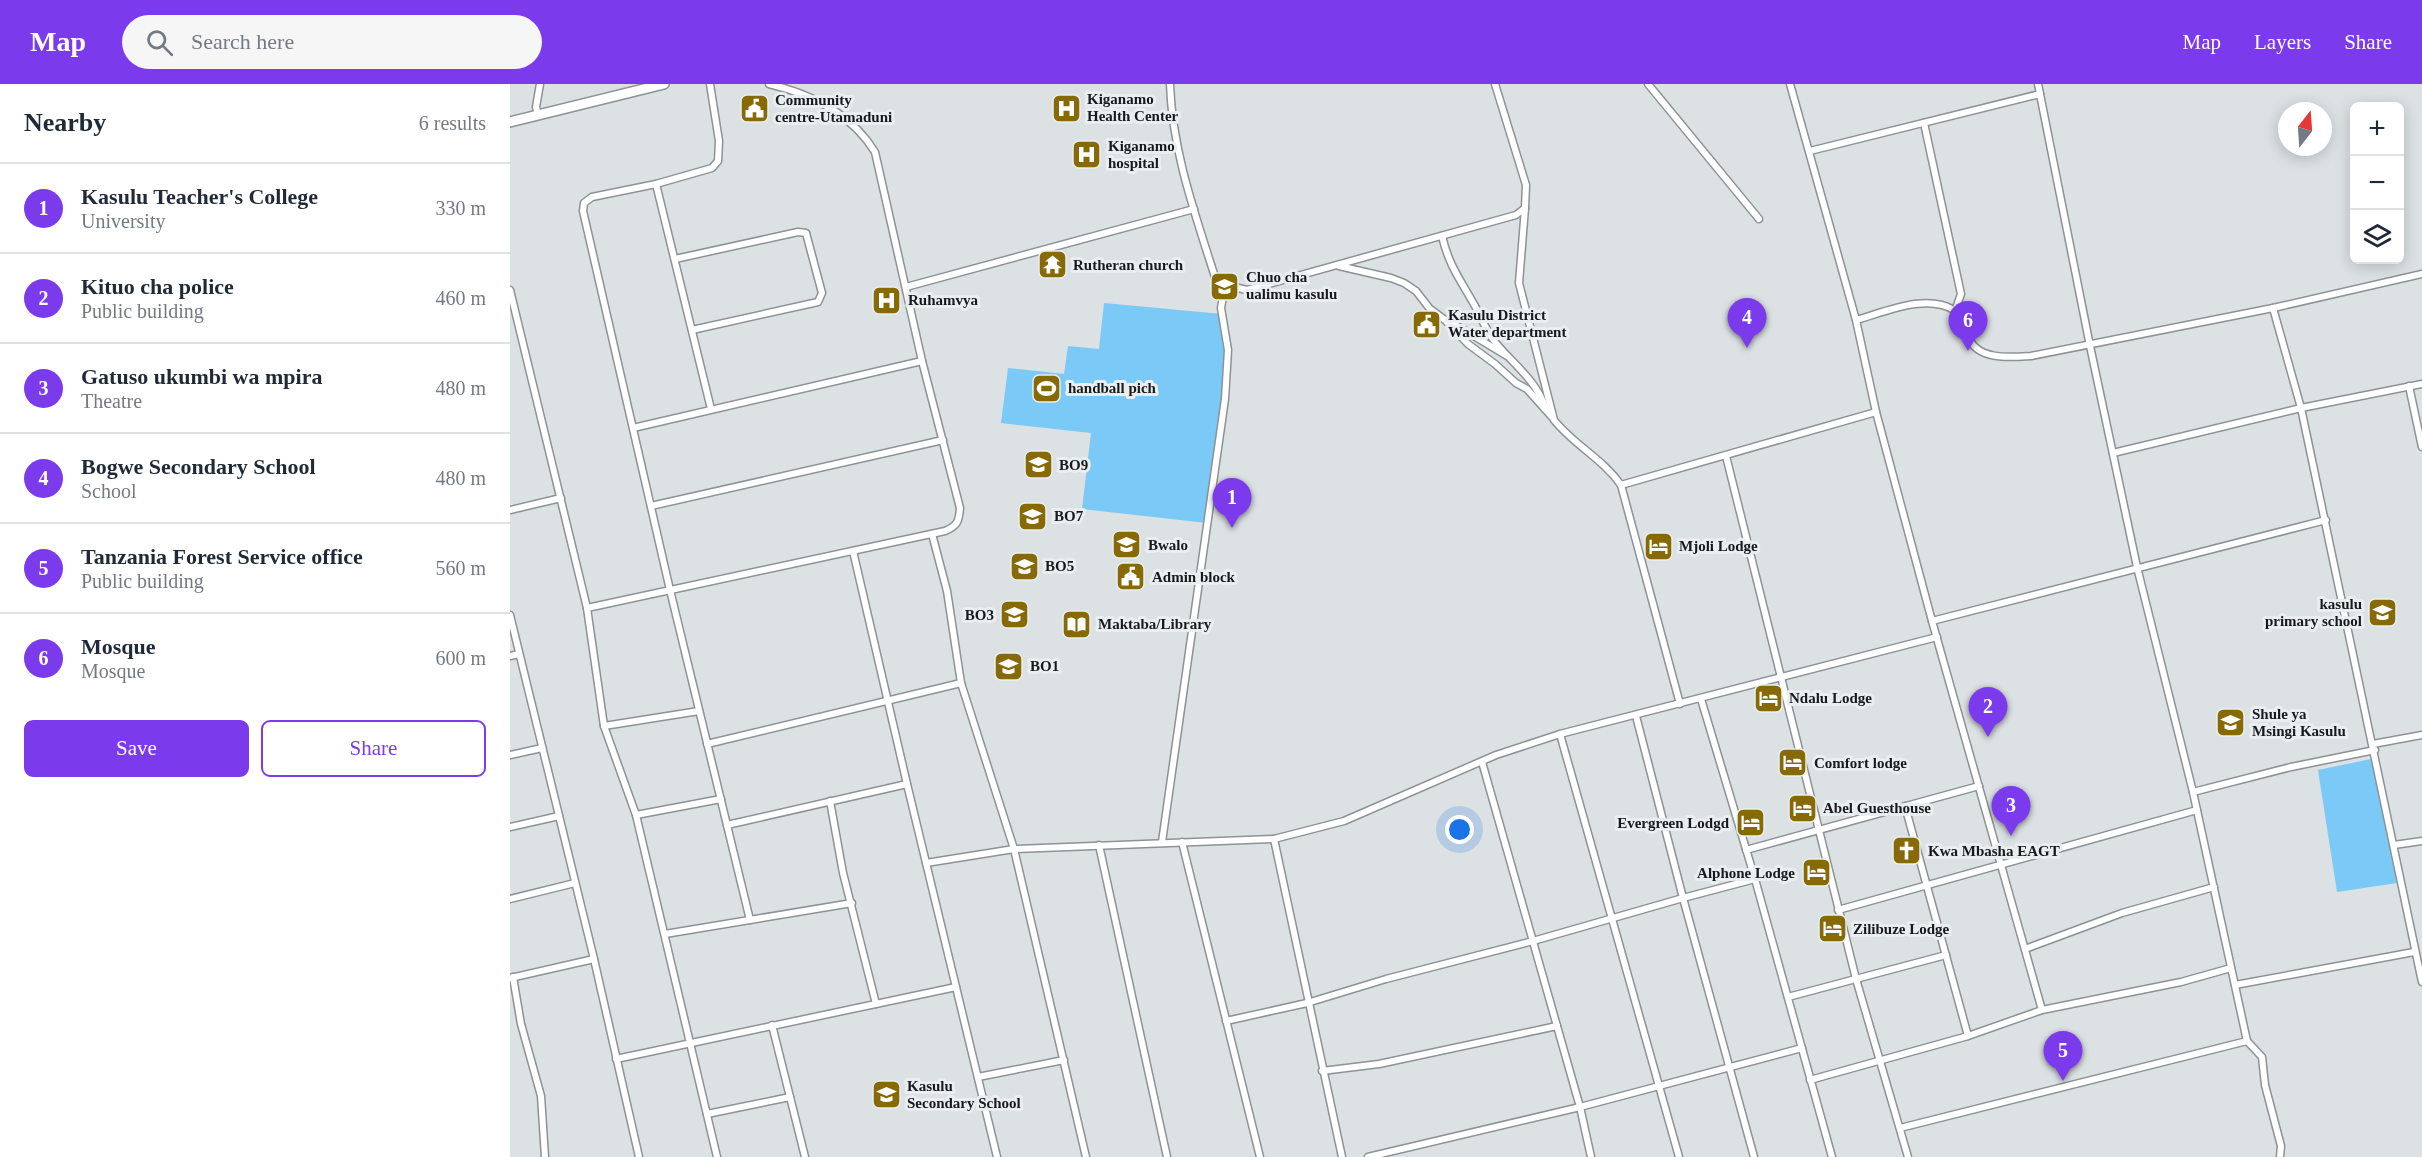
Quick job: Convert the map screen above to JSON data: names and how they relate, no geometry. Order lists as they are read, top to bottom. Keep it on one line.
{"places":{"hospital":["Kiganamo Health Center","Kiganamo hospital","Ruhamvya"],"public building":["Community centre-Utamaduni","Kasulu District Water department","Admin block"],"temple":["Rutheran church"],"school or university":["Chuo cha ualimu kasulu","BO9","BO7","Bwalo","BO5","kasulu primary school","BO3","BO1","Shule ya Msingi Kasulu","Kasulu Secondary School"],"sports":["handball pich"],"hotel":["Mjoli Lodge","Ndalu Lodge","Comfort lodge","Abel Guesthouse","Evergreen Lodgd","Alphone Lodge","Zilibuze Lodge"],"library":["Maktaba/Library"],"church":["Kwa Mbasha EAGT"]},"north":"top","page":{"header":"Map","search":"Search here","nav":["Map","Layers","Share"],"heading":["Nearby","6 results"],"map_buttons":["+","−"],"list":[{"mark":"1","name":"Kasulu Teacher's College","note":"University","value":"330 m"},{"mark":"2","name":"Kituo cha police","note":"Public building","value":"460 m"},{"mark":"3","name":"Gatuso ukumbi wa mpira","note":"Theatre","value":"480 m"},{"mark":"4","name":"Bogwe Secondary School","note":"School","value":"480 m"},{"mark":"5","name":"Tanzania Forest Service office","note":"Public building","value":"560 m"},{"mark":"6","name":"Mosque","note":"Mosque","value":"600 m"}],"pins":["4","6","1","2","3","5"],"buttons":["Save","Share"]}}
